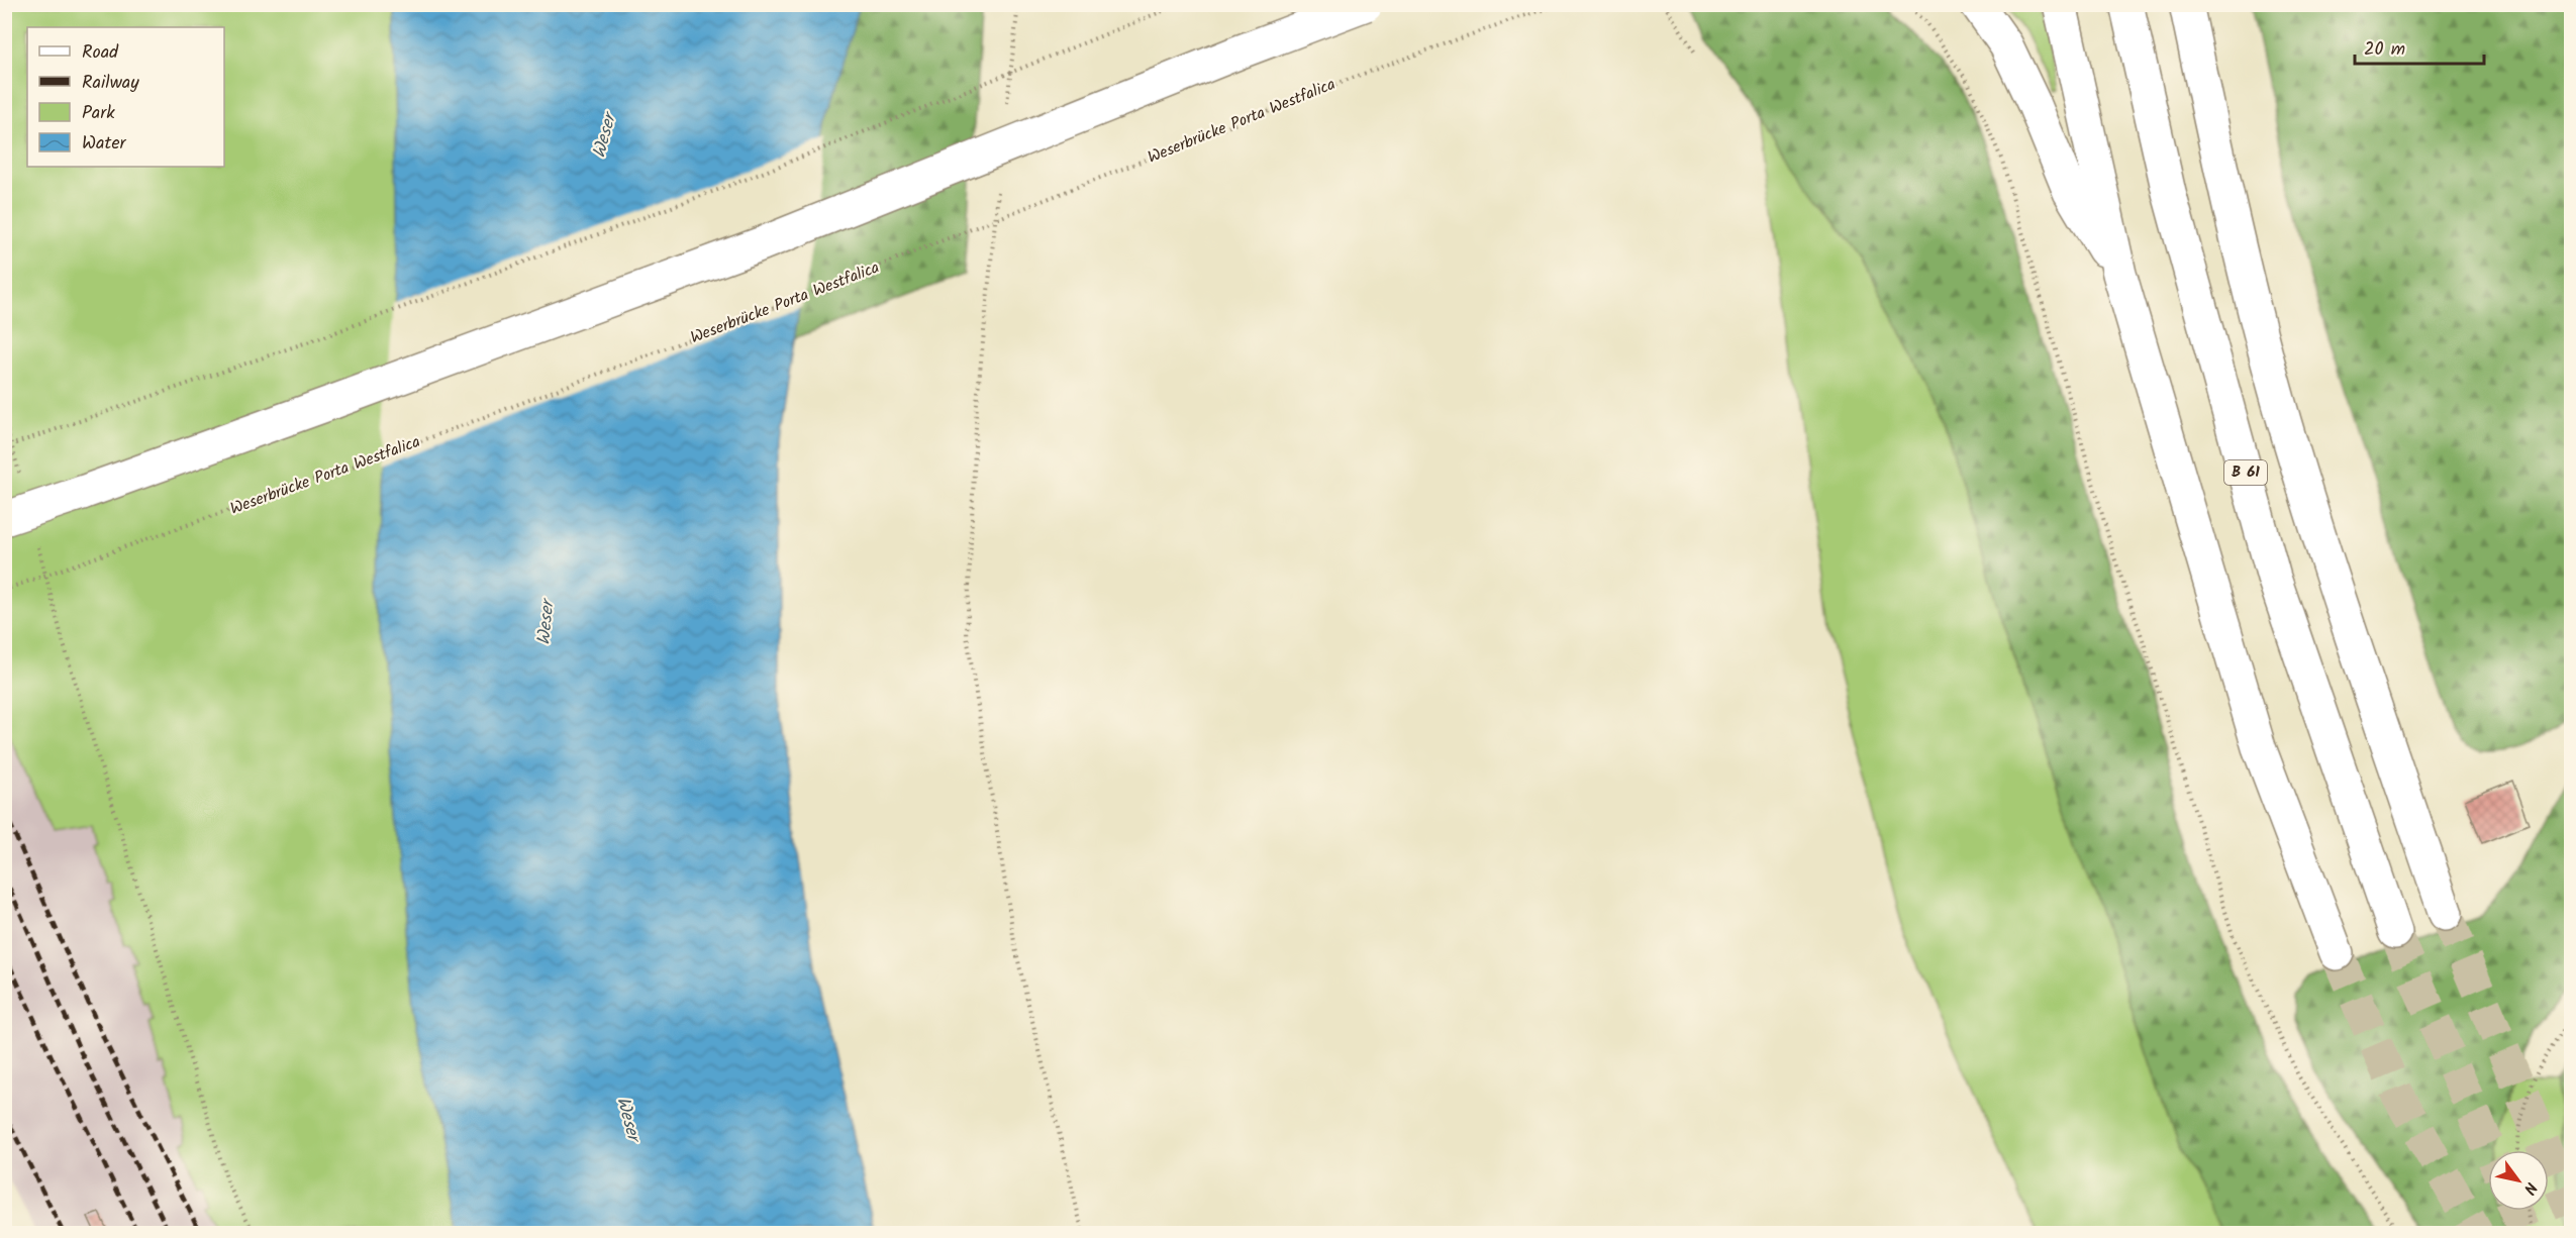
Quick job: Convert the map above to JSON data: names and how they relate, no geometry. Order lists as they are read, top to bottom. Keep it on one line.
{"streets":{"main road":["B 61"],"path":["Weserbrücke Porta Westfalica"]},"water":["Weser"],"legend":["Road","Railway","Park","Water"],"scale_bar":"20 m","north":"bottom right"}
